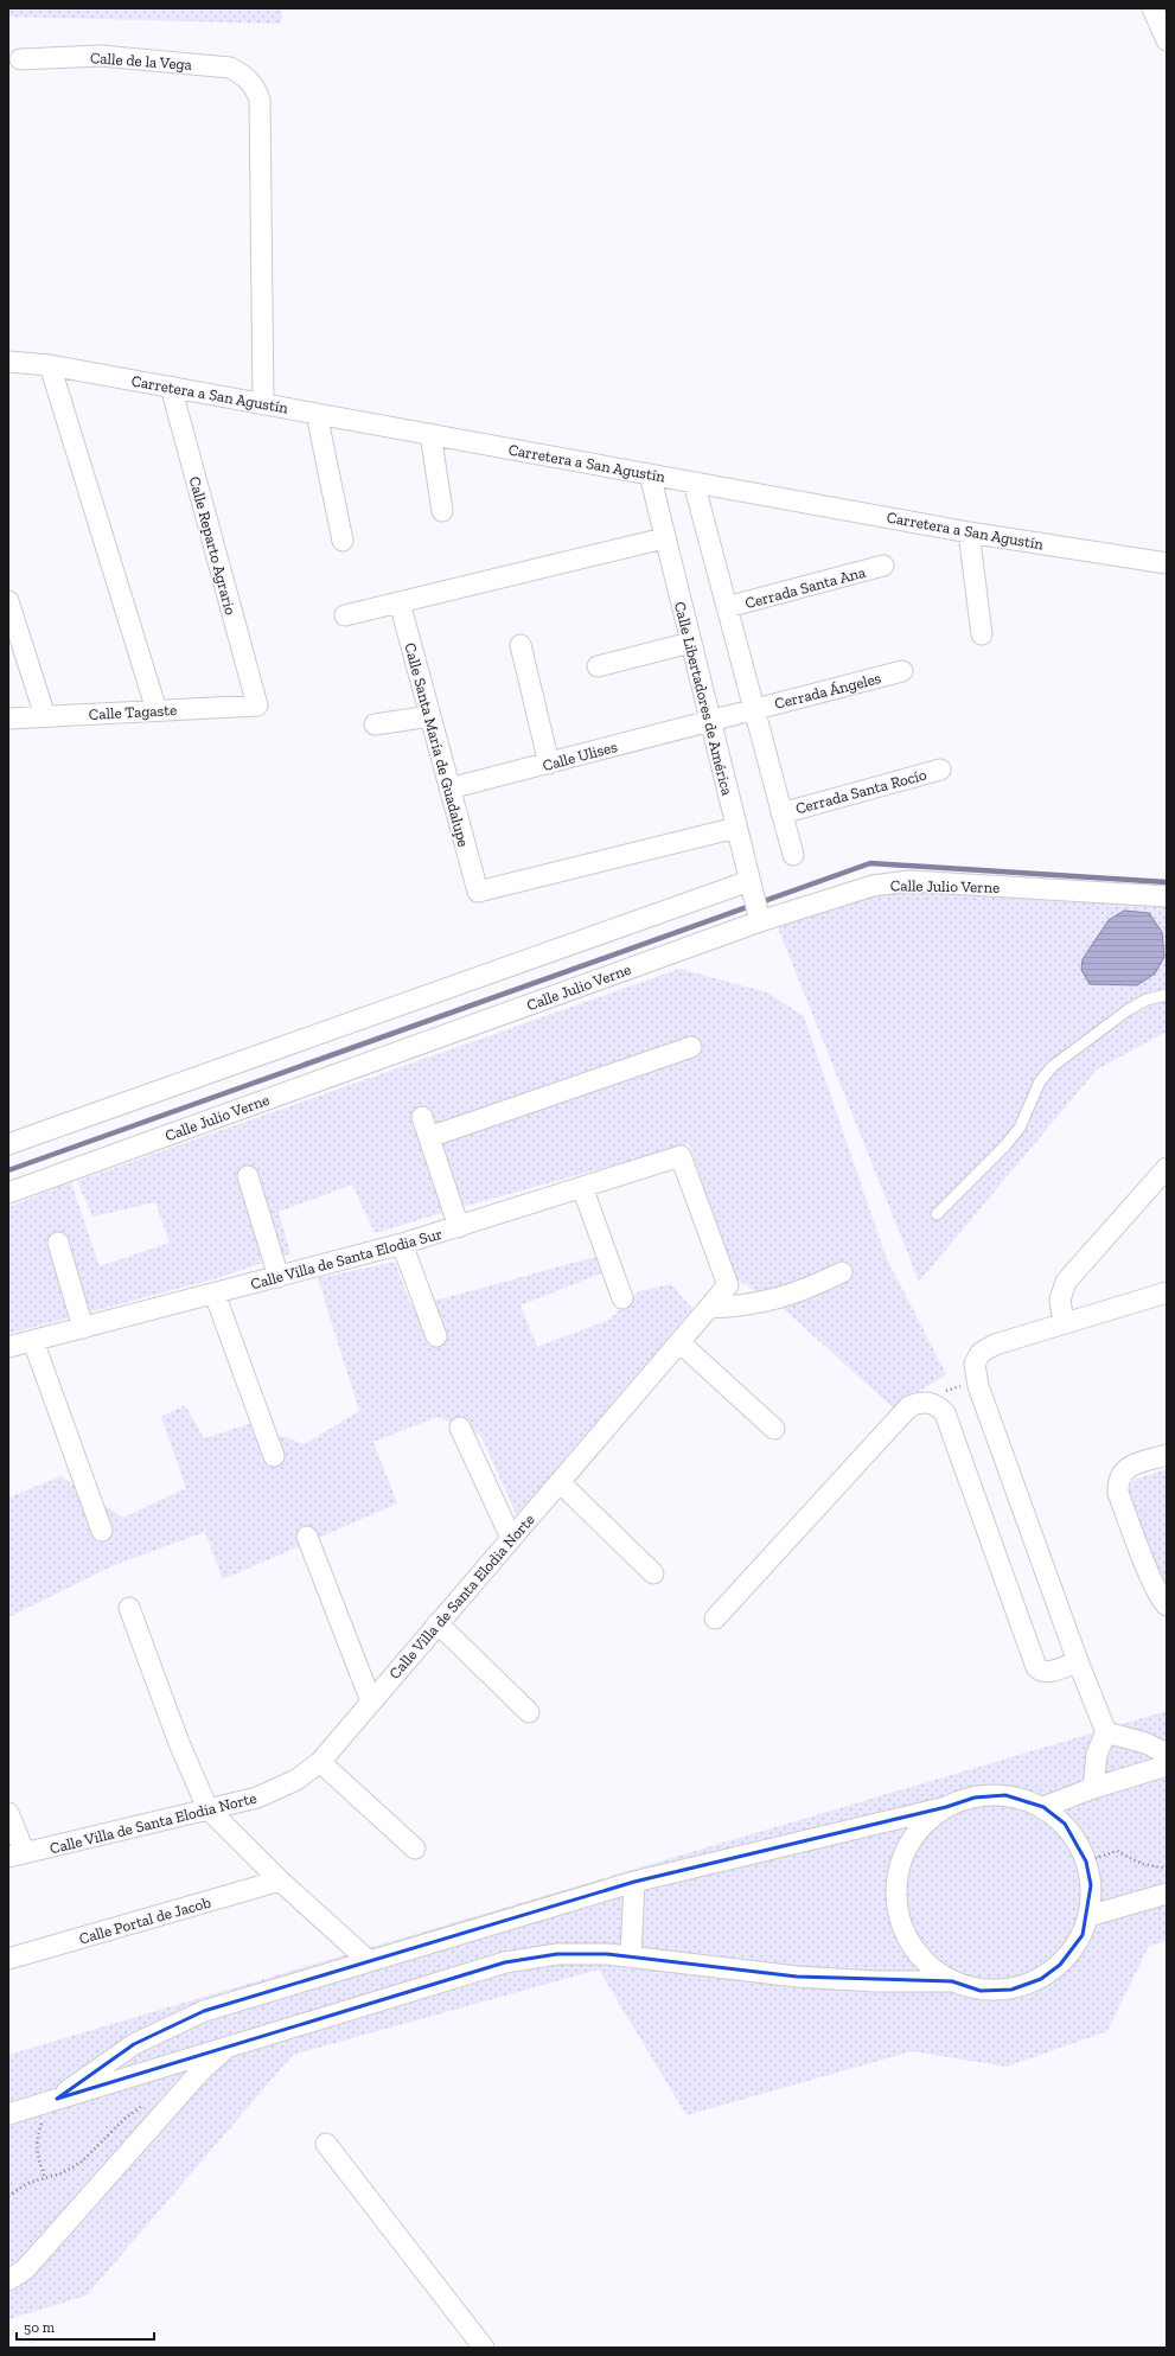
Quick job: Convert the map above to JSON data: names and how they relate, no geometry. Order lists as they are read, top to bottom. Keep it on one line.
{"streets":{"street":["Calle de la Vega","Carretera a San Agustín","Calle Reparto Agrario","Cerrada Santa Ana","Cerrada Ángeles","Calle Libertadores de América","Calle Tagaste","Calle Santa María de Guadalupe","Calle Ulises","Cerrada Santa Rocío","Calle Julio Verne","Calle Villa de Santa Elodia Sur","Calle Villa de Santa Elodia Norte","Calle Portal de Jacob"]},"crossings":[["Calle de la Vega","Carretera a San Agustín"],["Carretera a San Agustín","Calle Reparto Agrario"],["Carretera a San Agustín","Calle Libertadores de América"],["Calle Reparto Agrario","Calle Tagaste"],["Cerrada Ángeles","Calle Libertadores de América"],["Cerrada Ángeles","Calle Ulises"],["Calle Libertadores de América","Calle Santa María de Guadalupe"],["Calle Libertadores de América","Calle Ulises"],["Calle Libertadores de América","Calle Julio Verne"],["Calle Santa María de Guadalupe","Calle Ulises"],["Calle Villa de Santa Elodia Sur","Calle Villa de Santa Elodia Norte"]],"scale_bar":"50 m"}
